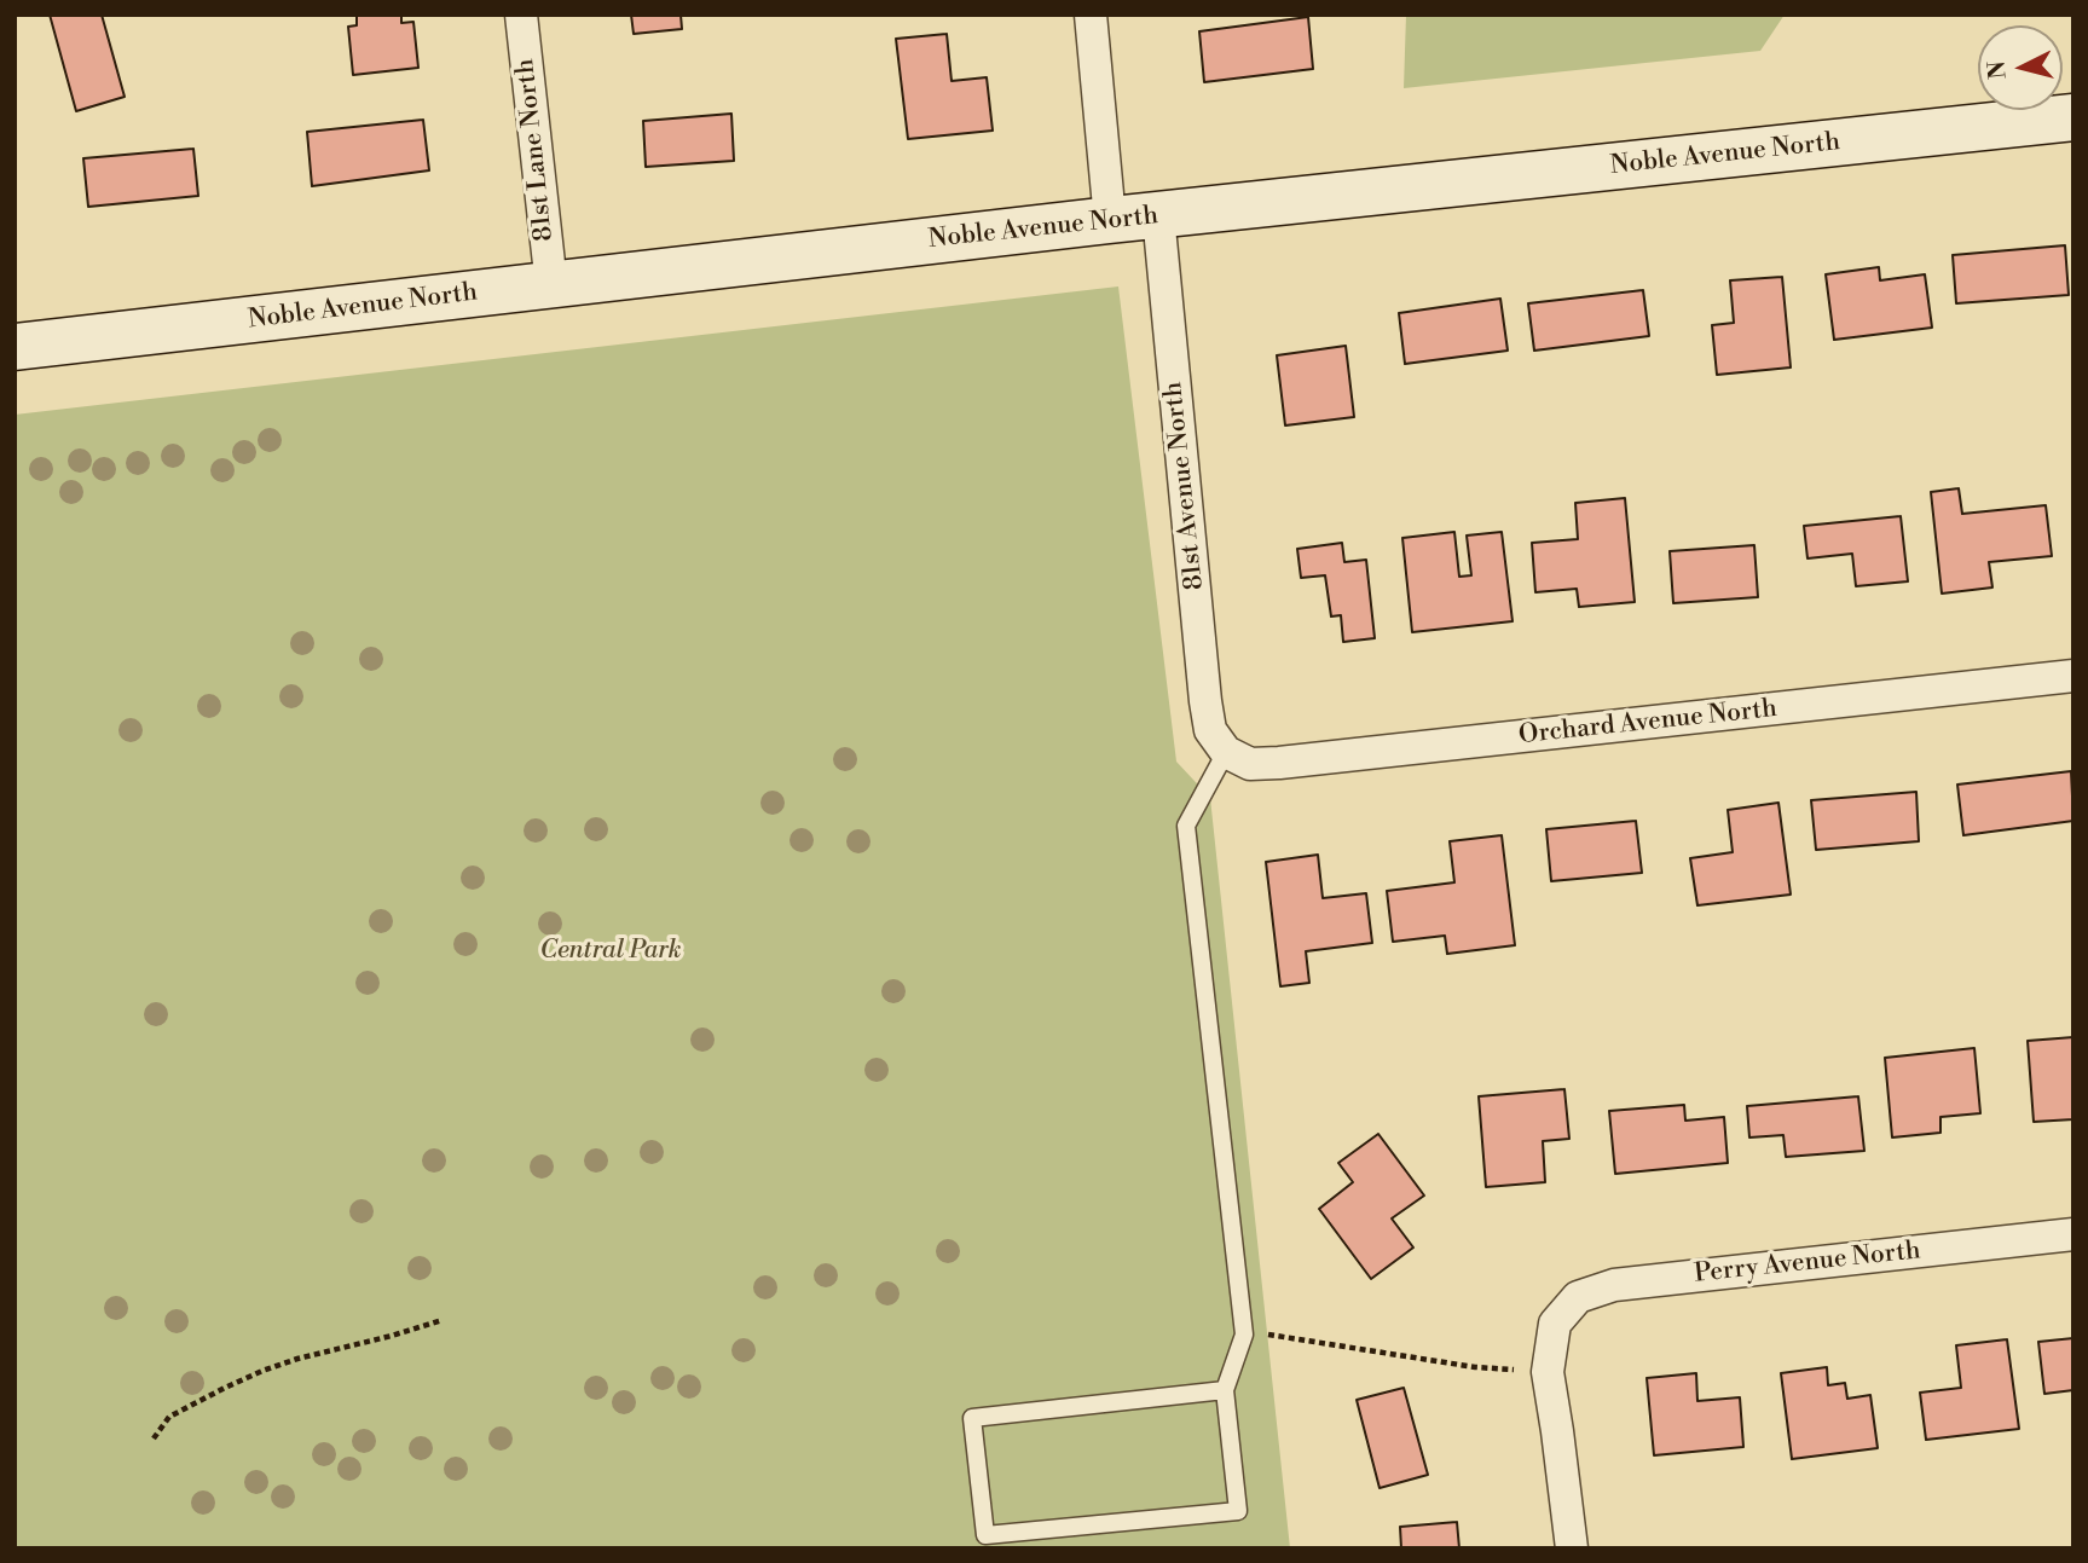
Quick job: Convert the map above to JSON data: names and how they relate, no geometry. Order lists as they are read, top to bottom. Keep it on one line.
{"streets":{"street":["81st Lane North","Noble Avenue North","81st Avenue North","Orchard Avenue North","Perry Avenue North"]},"crossings":[["81st Lane North","Noble Avenue North"],["Noble Avenue North","81st Avenue North"],["81st Avenue North","Orchard Avenue North"]],"parks":["Central Park"],"north":"left"}
